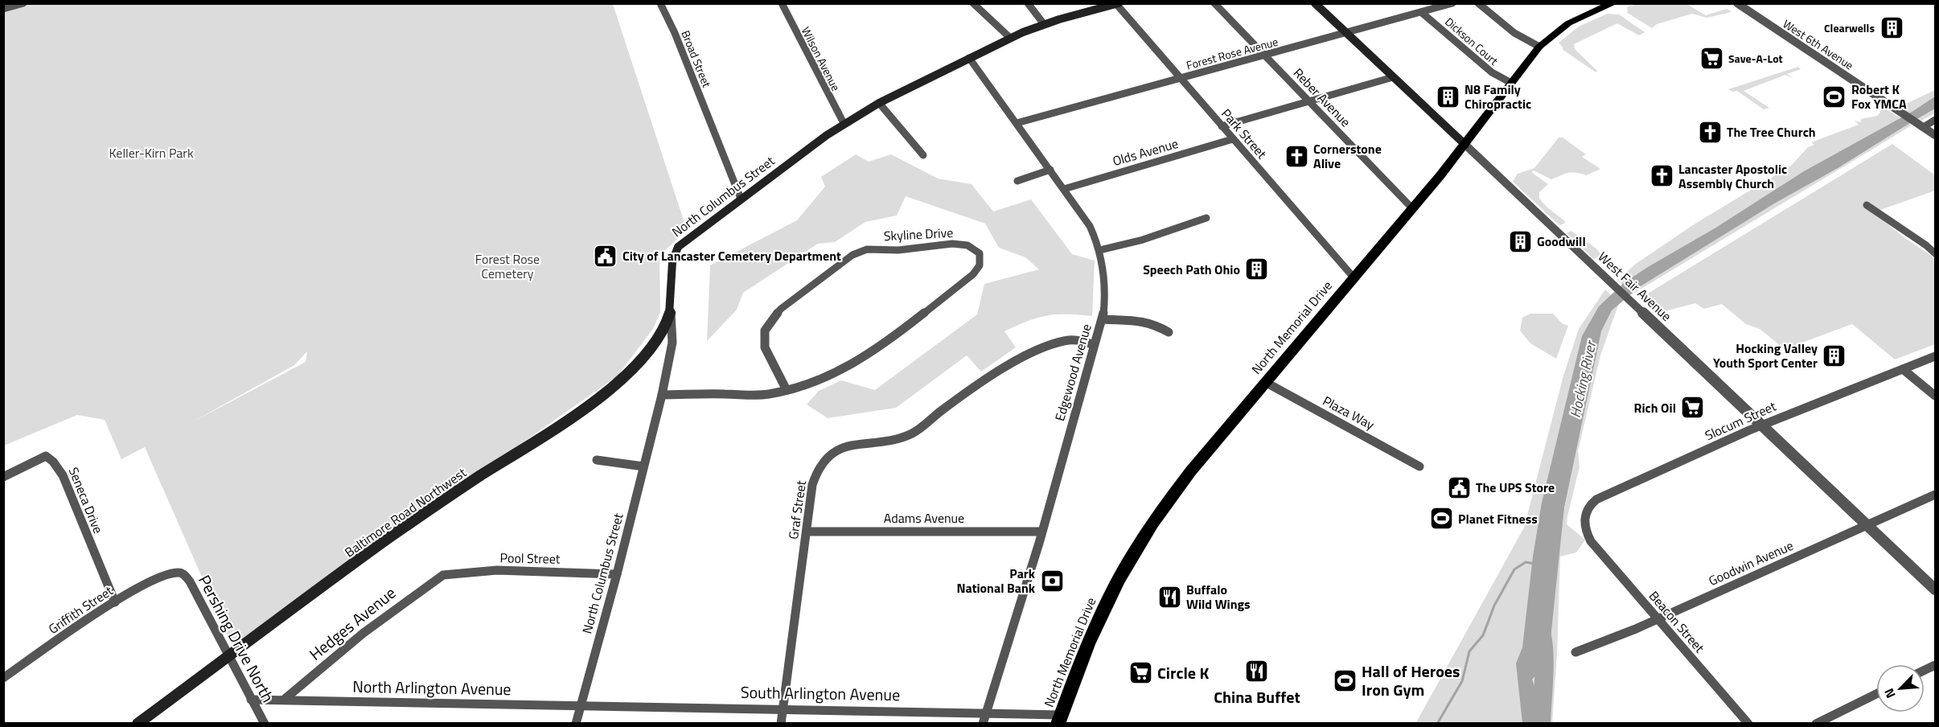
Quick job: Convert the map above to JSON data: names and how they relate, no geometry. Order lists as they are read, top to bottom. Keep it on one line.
{"streets":{"main road":["North Columbus Street","West Fair Avenue","North Memorial Drive","Baltimore Road Northwest"],"street":["Dickson Court","West 6th Avenue","Forest Rose Avenue","Broad Street","Wilson Avenue","Reber Avenue","Park Street","Olds Avenue","Skyline Drive","Edgewood Avenue","Plaza Way","Slocum Street","Seneca Drive","Graf Street","Adams Avenue","Pool Street","Goodwin Avenue","Griffith Street","Beacon Street","Hedges Avenue","Pershing Drive North","North Arlington Avenue","South Arlington Avenue"]},"crossings":[["Dickson Court","Forest Rose Avenue"],["Dickson Court","North Memorial Drive"],["Forest Rose Avenue","Reber Avenue"],["Forest Rose Avenue","Park Street"],["Forest Rose Avenue","West Fair Avenue"],["Forest Rose Avenue","Edgewood Avenue"],["Broad Street","North Columbus Street"],["Wilson Avenue","North Columbus Street"],["Reber Avenue","North Memorial Drive"],["Park Street","Olds Avenue"],["Park Street","North Columbus Street"],["Park Street","North Memorial Drive"],["Olds Avenue","Edgewood Avenue"],["North Columbus Street","Skyline Drive"],["North Columbus Street","Edgewood Avenue"],["North Columbus Street","Baltimore Road Northwest"],["North Columbus Street","Pool Street"],["North Columbus Street","North Arlington Avenue"],["North Columbus Street","South Arlington Avenue"],["West Fair Avenue","North Memorial Drive"],["West Fair Avenue","Slocum Street"],["West Fair Avenue","Goodwin Avenue"],["North Memorial Drive","Plaza Way"],["North Memorial Drive","South Arlington Avenue"],["Edgewood Avenue","Graf Street"],["Edgewood Avenue","Adams Avenue"],["Edgewood Avenue","South Arlington Avenue"],["Slocum Street","Beacon Street"],["Seneca Drive","Griffith Street"],["Graf Street","Adams Avenue"],["Graf Street","South Arlington Avenue"],["Baltimore Road Northwest","Pershing Drive North"],["Pool Street","Hedges Avenue"],["Goodwin Avenue","Beacon Street"],["Griffith Street","Pershing Drive North"],["Hedges Avenue","North Arlington Avenue"],["Pershing Drive North","North Arlington Avenue"],["North Arlington Avenue","South Arlington Avenue"]],"water":["Hocking River"],"parks":["Keller-Kirn Park","Forest Rose Cemetery"],"places":{"building":["Clearwells","N8 Family Chiropractic","Goodwill","Speech Path Ohio","Hocking Valley Youth Sport Center"],"supermarket":["Save-A-Lot","Rich Oil","Circle K"],"sports":["Robert K Fox YMCA","Planet Fitness","Hall of Heroes Iron Gym"],"church":["The Tree Church","Cornerstone Alive","Lancaster Apostolic Assembly Church"],"public building":["City of Lancaster Cemetery Department","The UPS Store"],"bank":["Park National Bank"],"restaurant":["Buffalo Wild Wings","China Buffet"]},"north":"bottom left"}
